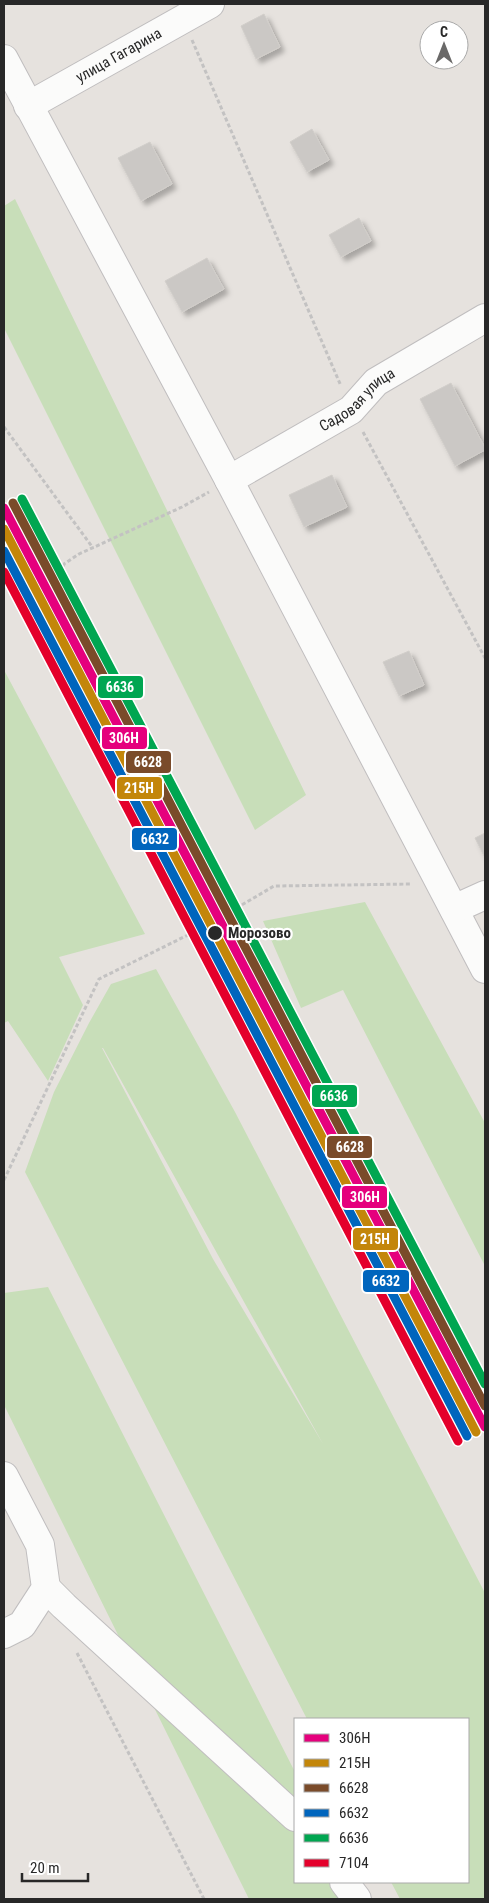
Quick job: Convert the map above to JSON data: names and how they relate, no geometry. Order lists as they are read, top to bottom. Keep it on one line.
{"streets":{"street":["улица Гагарина","Садовая улица"]},"places":["Морозово"],"lines":["transit line 6636","transit line 6628","transit line 306Н","transit line 215Н","transit line 6632","transit line 7104"],"legend":["306Н","215Н","6628","6632","6636","7104"],"scale_bar":"20 m","north":"top"}
